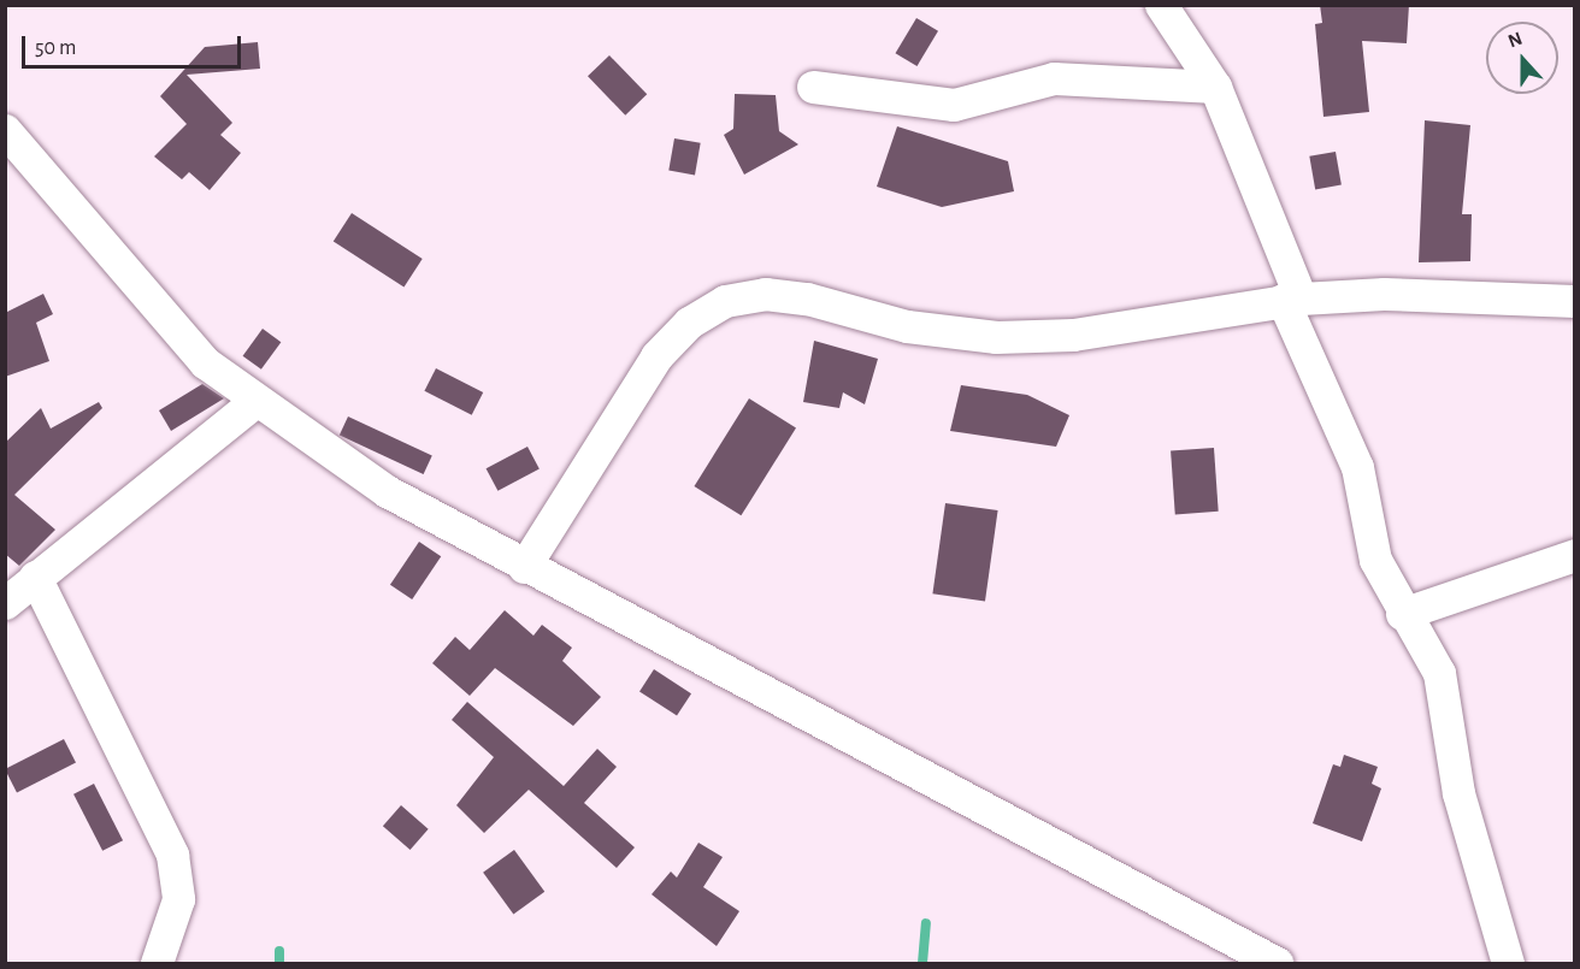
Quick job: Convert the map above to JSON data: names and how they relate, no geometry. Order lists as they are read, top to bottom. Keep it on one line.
{"scale_bar":"50 m","north":"top"}
